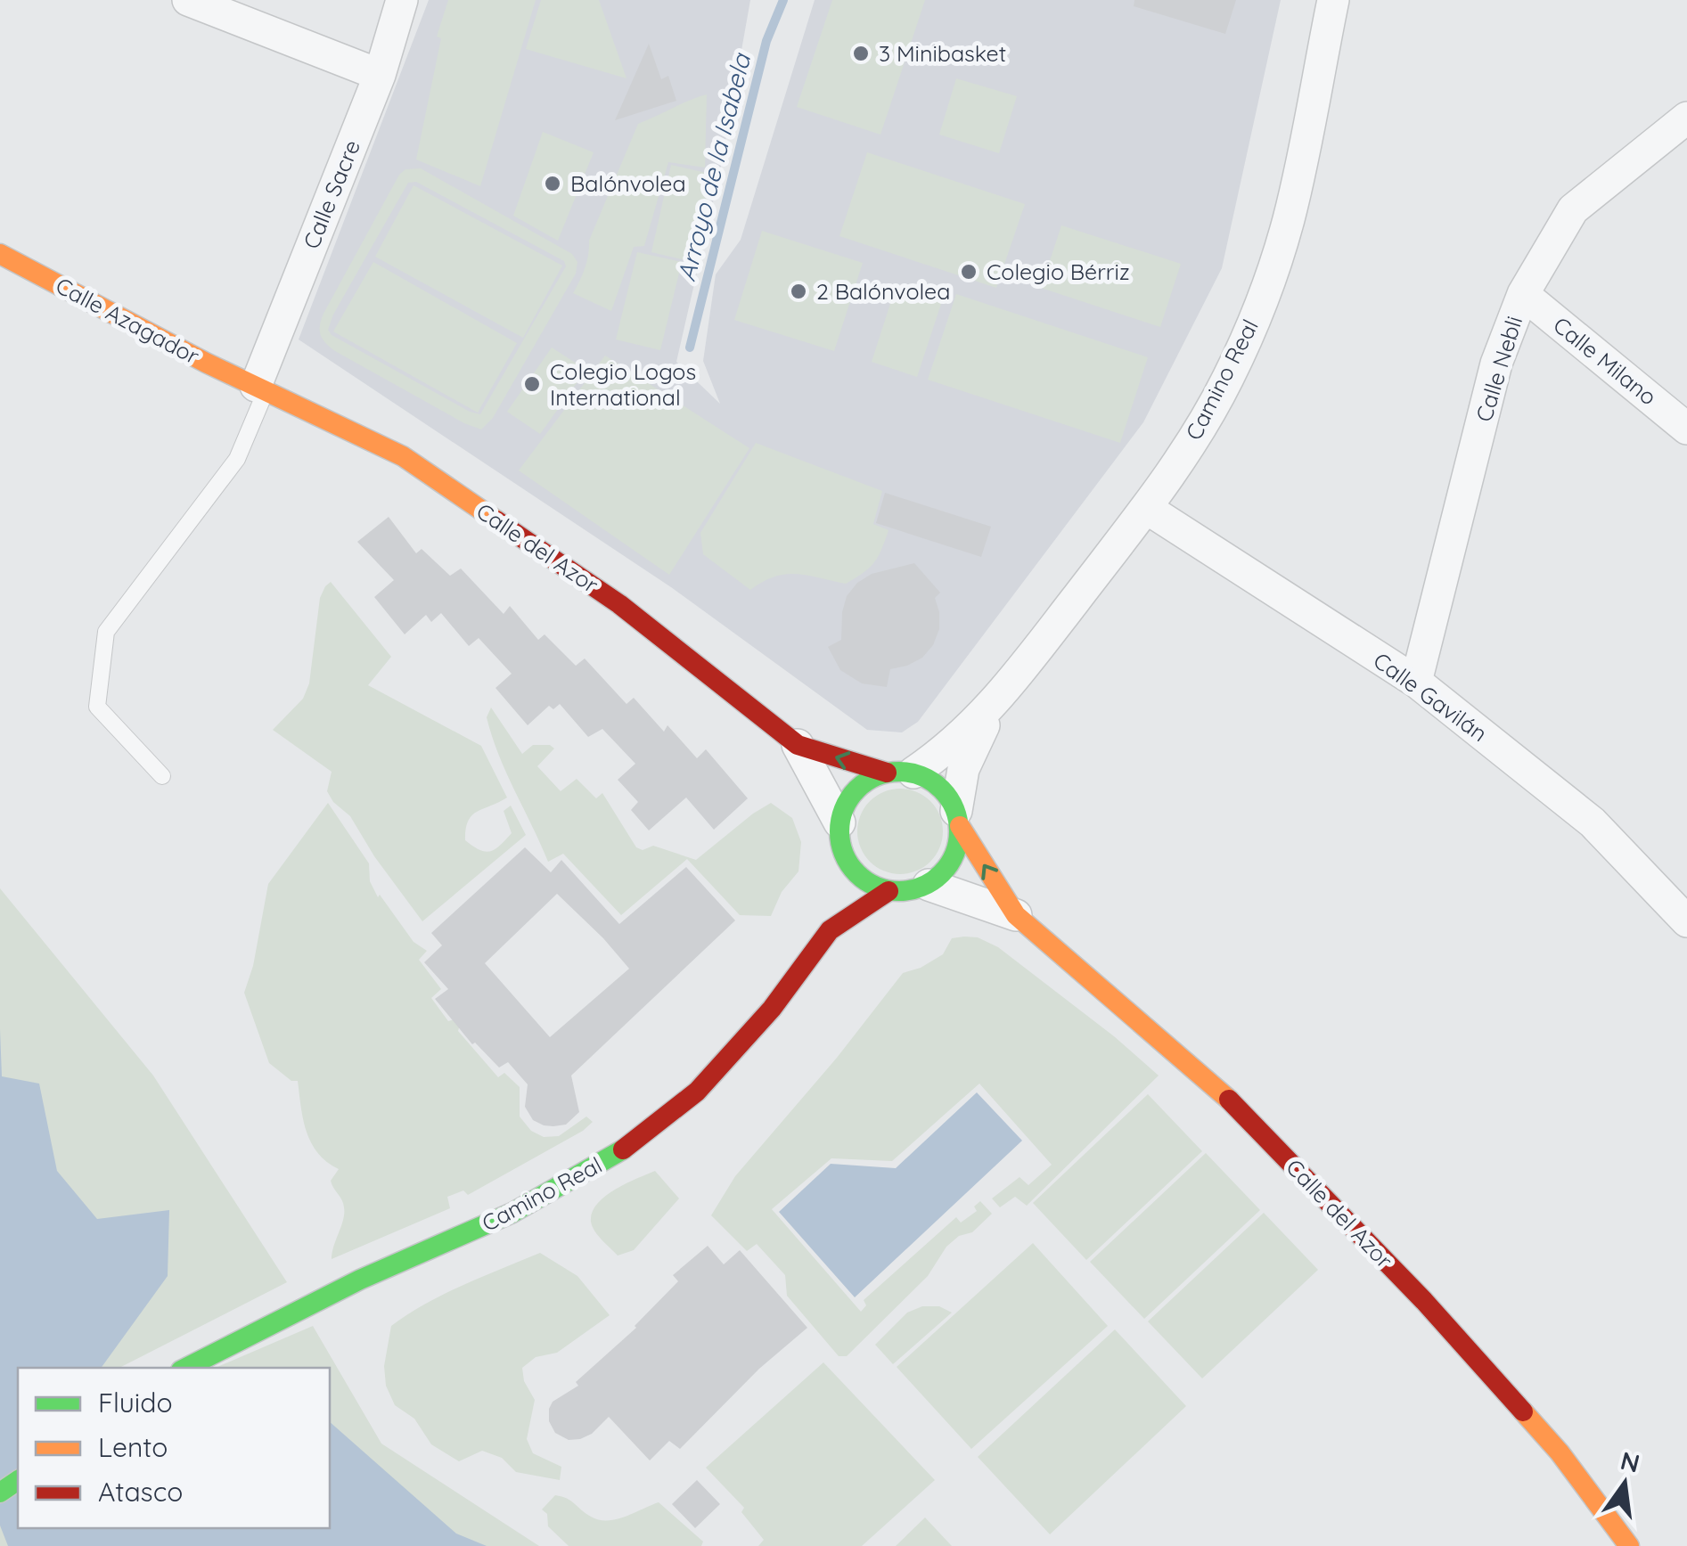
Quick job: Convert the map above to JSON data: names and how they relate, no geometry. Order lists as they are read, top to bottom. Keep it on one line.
{"streets":{"street":["Calle Sacre","Calle Azagador","Calle Milano","Calle Nebli","Camino Real","Calle del Azor","Calle Gavilán"]},"crossings":[["Calle Sacre","Calle Azagador"],["Calle Sacre","Calle del Azor"],["Calle Azagador","Calle del Azor"],["Calle Milano","Calle Nebli"],["Calle Nebli","Calle Gavilán"],["Camino Real","Calle del Azor"],["Camino Real","Calle Gavilán"]],"water":["Arroyo de la Isabela"],"places":["3 Minibasket","Balónvolea","Colegio Bérriz","2 Balónvolea","Colegio Logos International"],"legend":["Fluido","Lento","Atasco"],"north":"top"}
